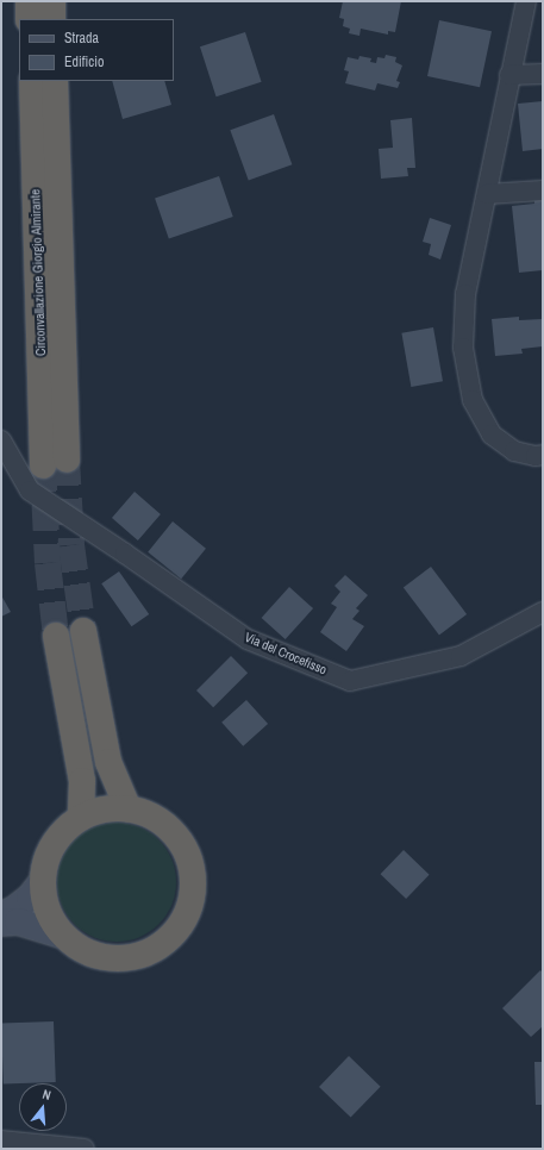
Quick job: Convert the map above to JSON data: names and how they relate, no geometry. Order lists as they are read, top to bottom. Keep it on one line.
{"streets":{"highway":["Circonvallazione Giorgio Almirante"],"street":["Via del Crocefisso"]},"legend":["Strada","Edificio"],"north":"top"}
